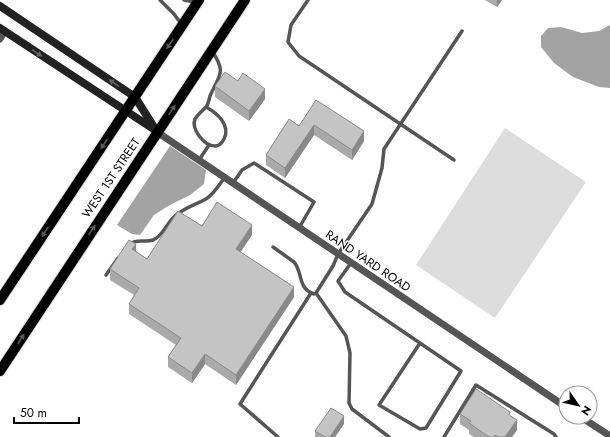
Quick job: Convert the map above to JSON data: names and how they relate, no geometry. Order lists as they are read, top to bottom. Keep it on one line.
{"streets":{"main road":["WEST 1ST STREET"],"street":["RAND YARD ROAD"]},"crossings":[["WEST 1ST STREET","RAND YARD ROAD"]],"scale_bar":"50 m","north":"bottom right"}
